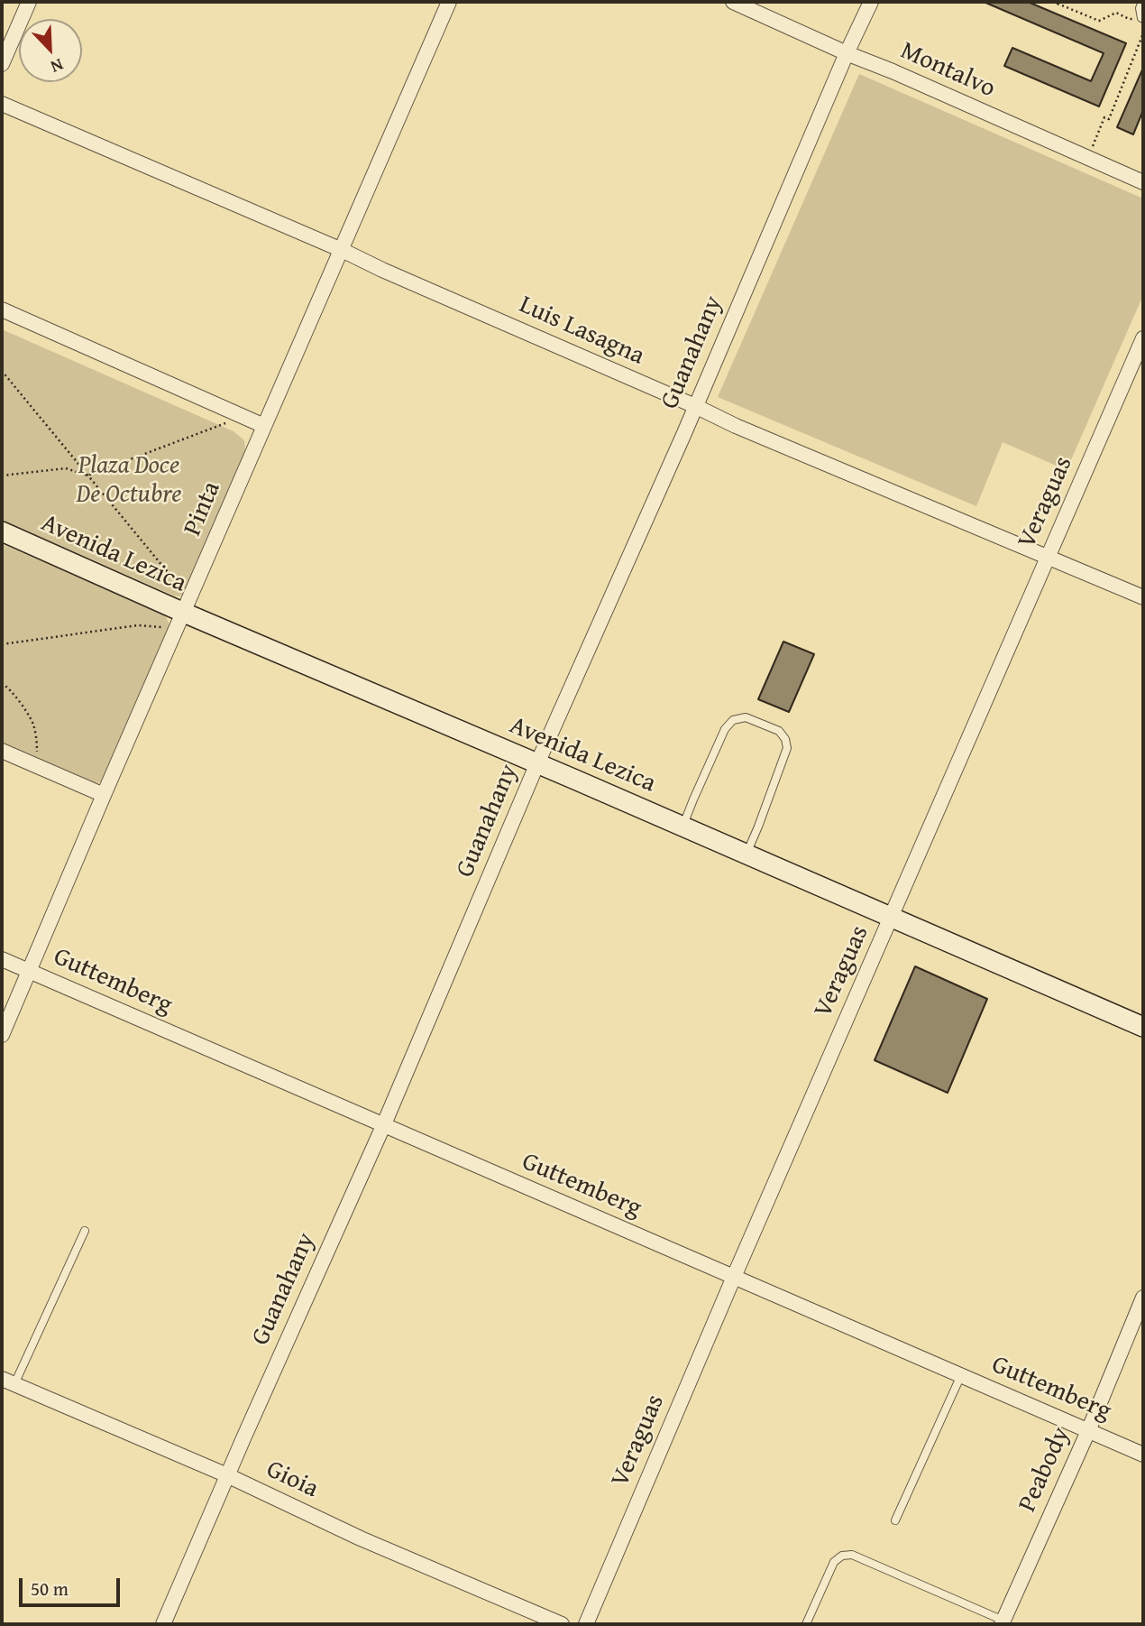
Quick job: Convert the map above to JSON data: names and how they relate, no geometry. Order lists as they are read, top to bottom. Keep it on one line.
{"streets":{"street":["Montalvo","Luis Lasagna","Guanahany","Veraguas","Pinta","Avenida Lezica","Guttemberg","Peabody","Gioia"]},"crossings":[["Montalvo","Guanahany"],["Luis Lasagna","Guanahany"],["Luis Lasagna","Veraguas"],["Luis Lasagna","Pinta"],["Guanahany","Avenida Lezica"],["Guanahany","Guttemberg"],["Guanahany","Gioia"],["Veraguas","Avenida Lezica"],["Veraguas","Guttemberg"],["Pinta","Avenida Lezica"],["Pinta","Guttemberg"],["Guttemberg","Peabody"]],"parks":["Plaza Doce De Octubre"],"scale_bar":"50 m","north":"bottom right"}
